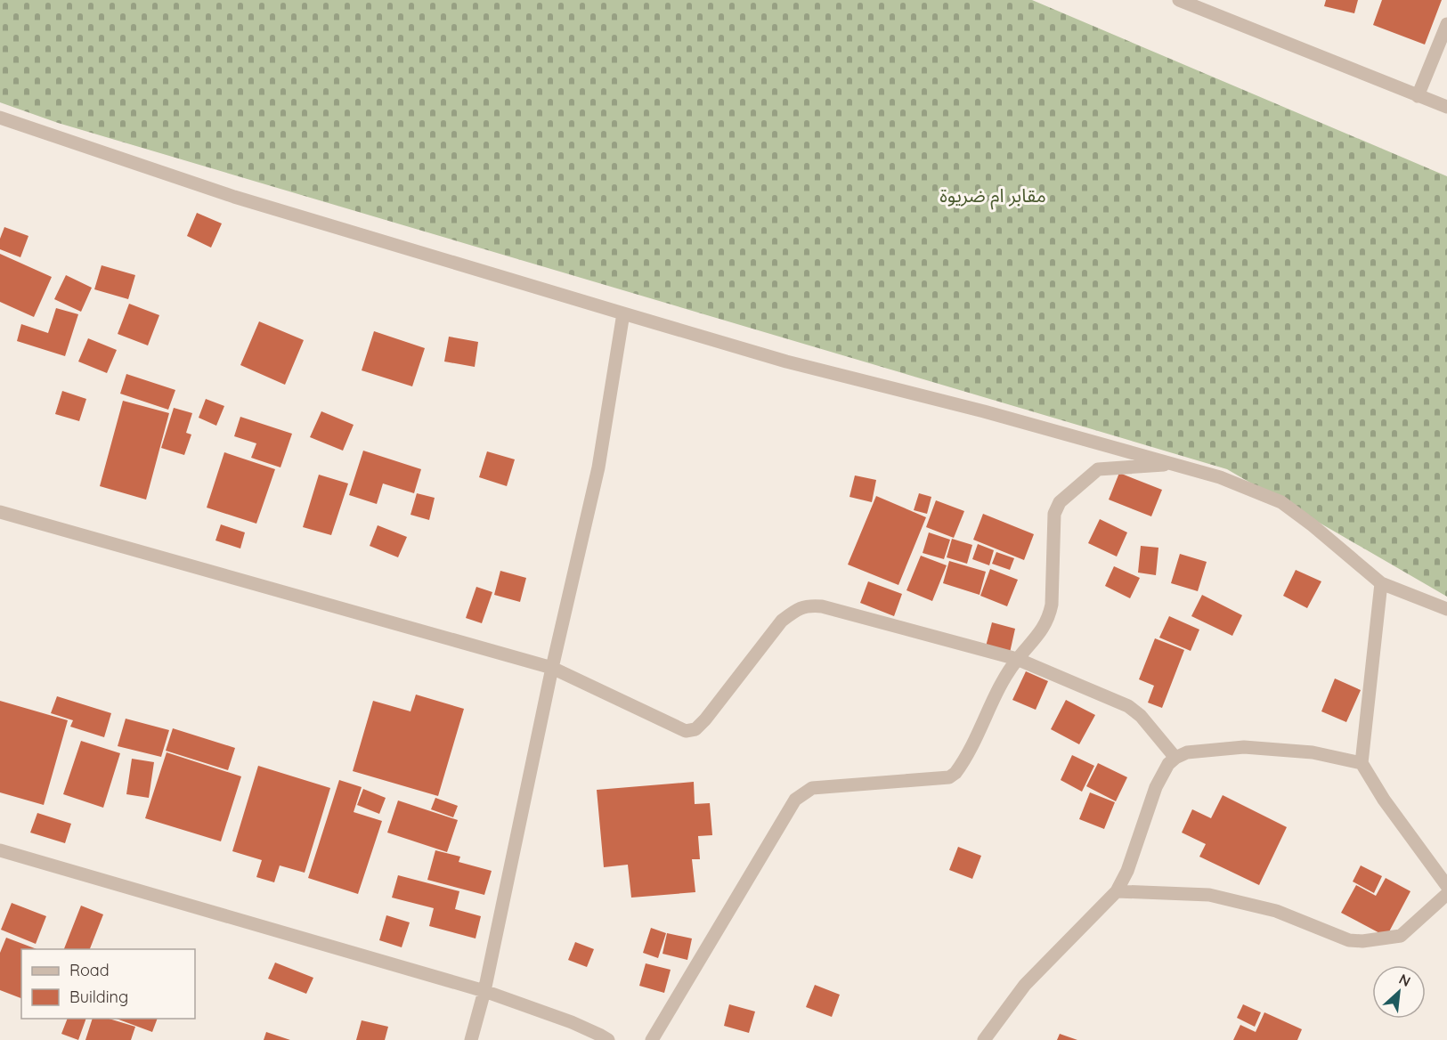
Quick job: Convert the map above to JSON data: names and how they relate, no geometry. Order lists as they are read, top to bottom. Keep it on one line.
{"parks":["مقابر ام ضريوة"],"legend":["Road","Building"],"north":"top right"}
